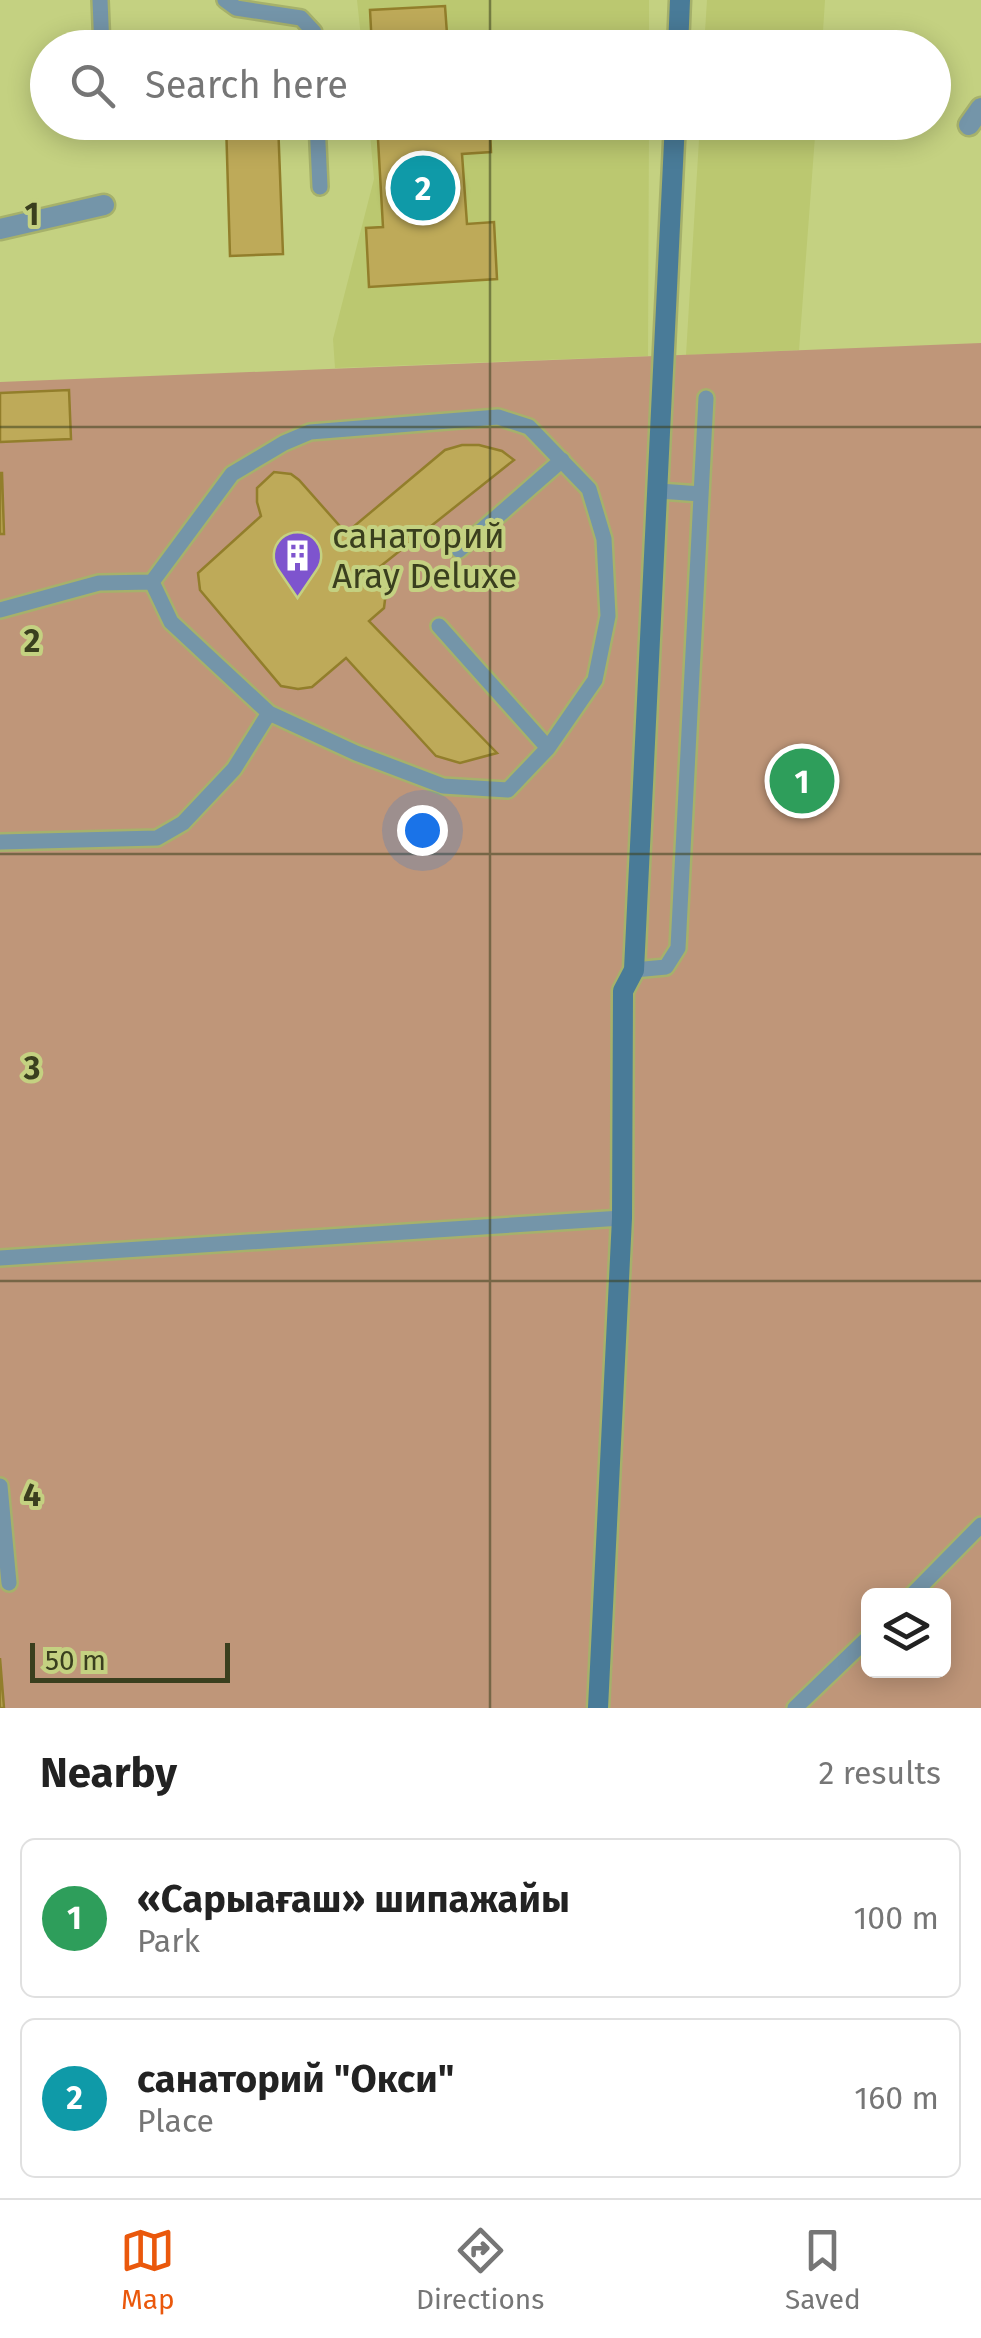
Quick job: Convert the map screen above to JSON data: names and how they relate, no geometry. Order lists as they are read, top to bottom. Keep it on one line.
{"places":{"building":["санаторий Aray Deluxe"]},"scale_bar":"50 m","page":{"search":"Search here","pins":["2","1"],"scale":"50 m","heading":["Nearby","2 results"],"list":[{"mark":"1","name":"«Сарыағаш» шипажайы","note":"Park","value":"100 m"},{"mark":"2","name":"санаторий \"Окси\"","note":"Place","value":"160 m"}],"nav":["Map","Directions","Saved"]},"grid":{"rows":["1","2","3","4"]}}
